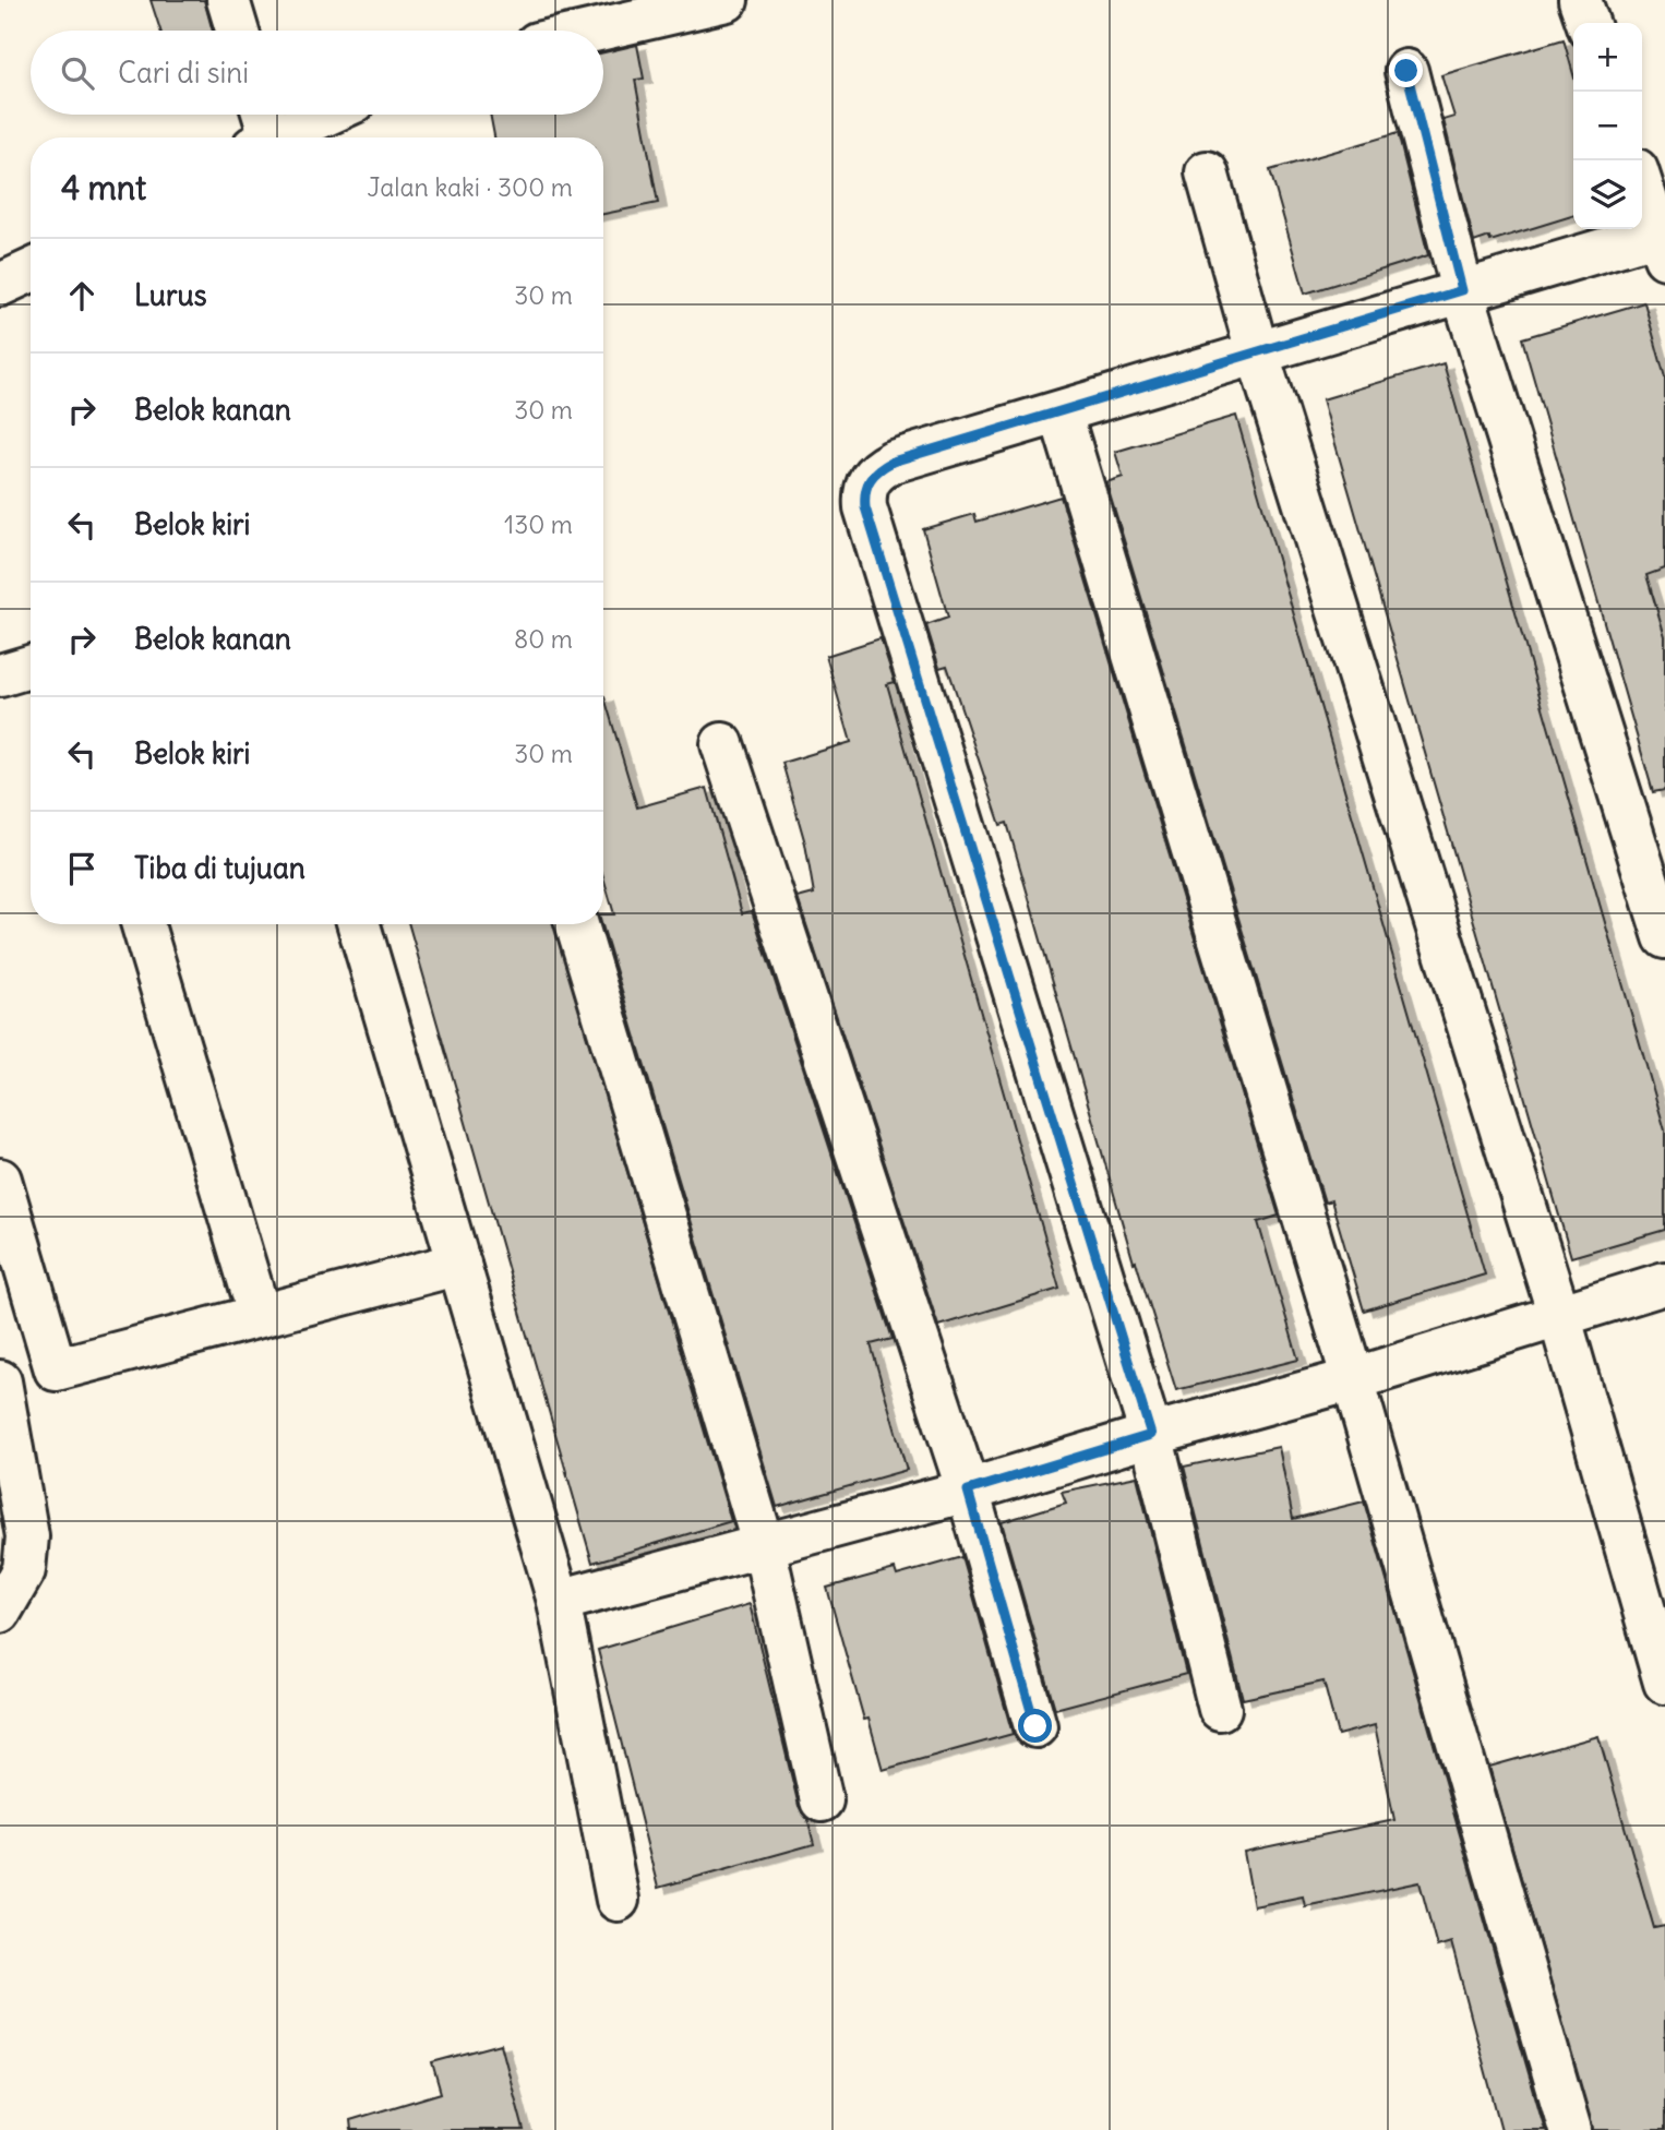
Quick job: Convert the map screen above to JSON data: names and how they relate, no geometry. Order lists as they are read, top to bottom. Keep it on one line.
{"page":{"map_buttons":["+","−"],"search":"Cari di sini","heading":["4 mnt","Jalan kaki · 300 m"],"list":[["Lurus","30 m"],["Belok kanan","30 m"],["Belok kiri","130 m"],["Belok kanan","80 m"],["Belok kiri","30 m"],"Tiba di tujuan"]}}
